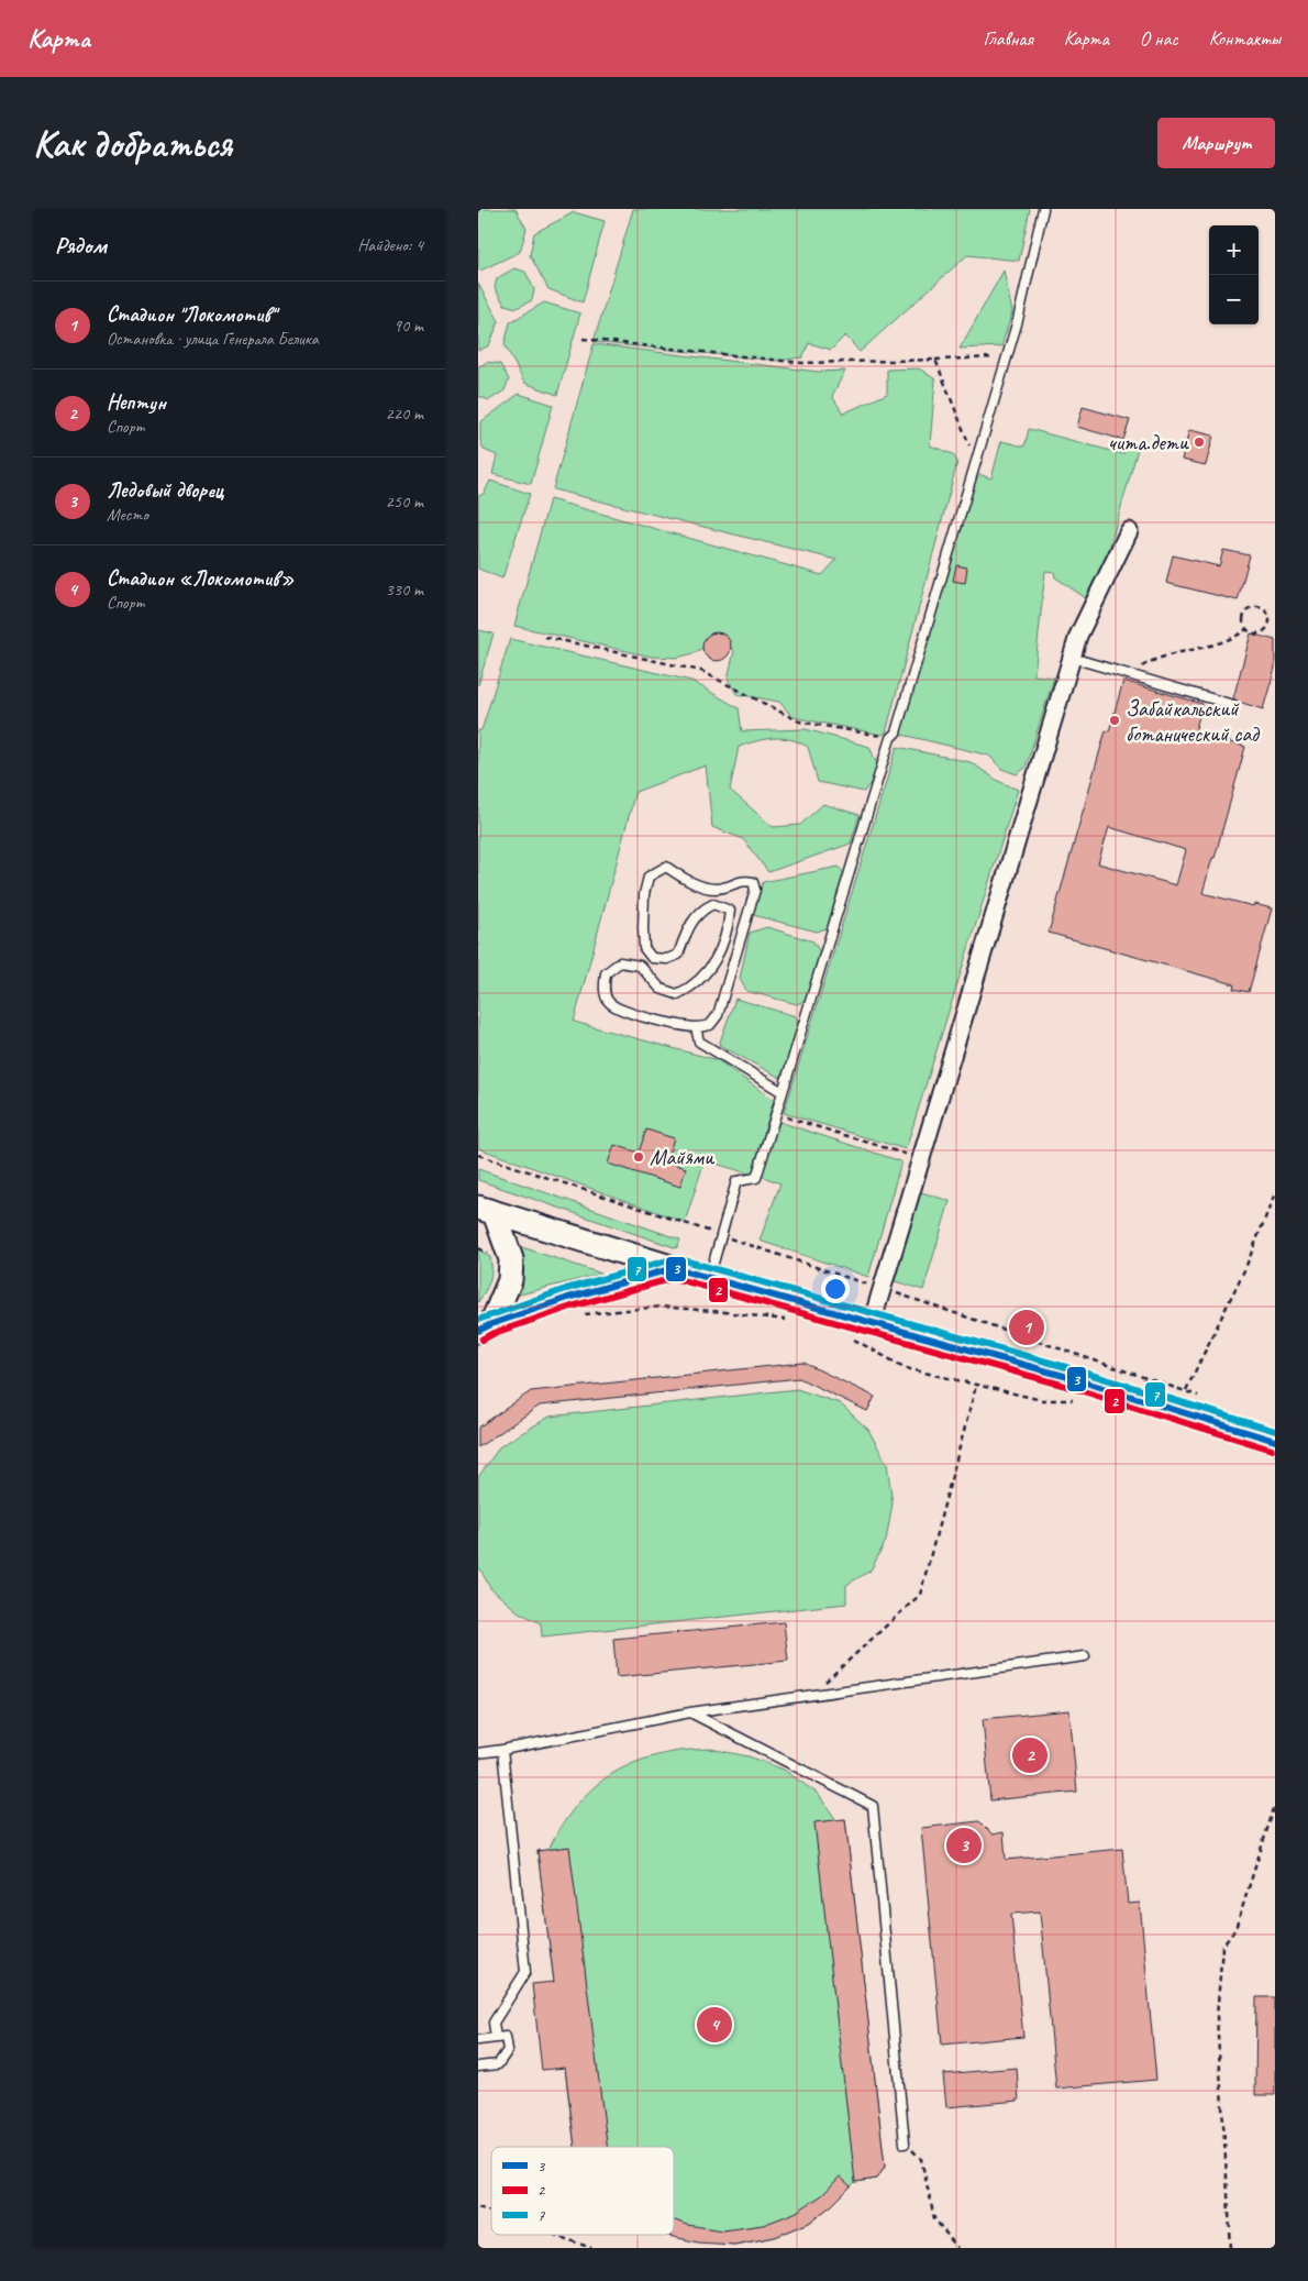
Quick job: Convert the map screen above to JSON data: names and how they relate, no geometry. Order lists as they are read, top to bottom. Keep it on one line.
{"places":["чита.дети","Забайкальский ботанический сад","Майями"],"lines":["transit line 7","transit line 3","transit line 2"],"legend":["3","2","7"],"page":{"header":"Карта","nav":["Главная","Карта","О нас","Контакты"],"buttons":"Маршрут","title":"Как добраться","heading":["Рядом","Найдено: 4"],"map_buttons":["+","−"],"list":[{"mark":"1","name":"Стадион \"Локомотив\"","note":"Остановка · улица Генерала Белика","value":"90 m"},{"mark":"2","name":"Нептун","note":"Спорт","value":"220 m"},{"mark":"3","name":"Ледовый дворец","note":"Место","value":"250 m"},{"mark":"4","name":"Стадион «Локомотив»","note":"Спорт","value":"330 m"}],"pins":["1","2","3","4"]}}
